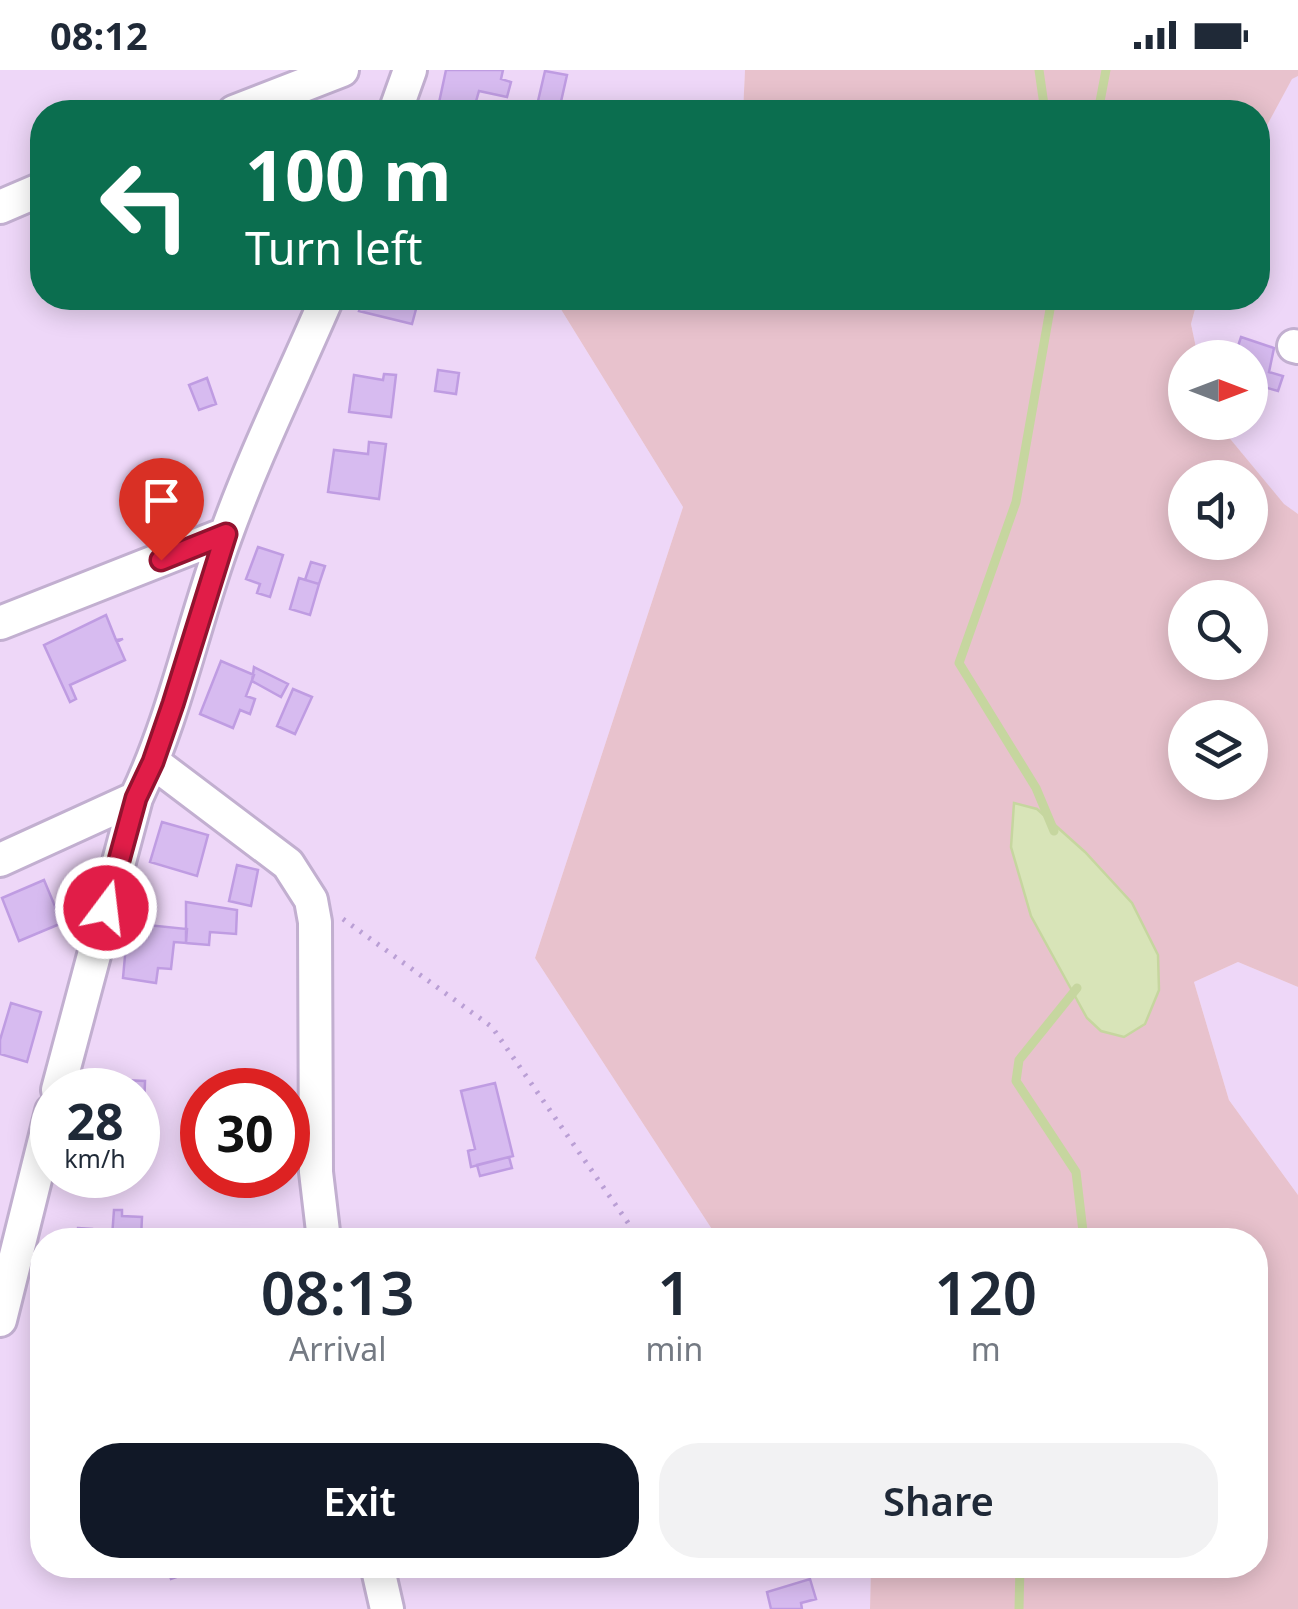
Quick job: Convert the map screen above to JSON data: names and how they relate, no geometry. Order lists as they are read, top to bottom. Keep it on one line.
{"north":"right","page":{"status":"08:12","turn":["100 m","Turn left"],"speed":"28 km/h","limit":"30","eta":["08:13","Arrival","1","min","120","m"],"buttons":["Exit","Share"]}}
